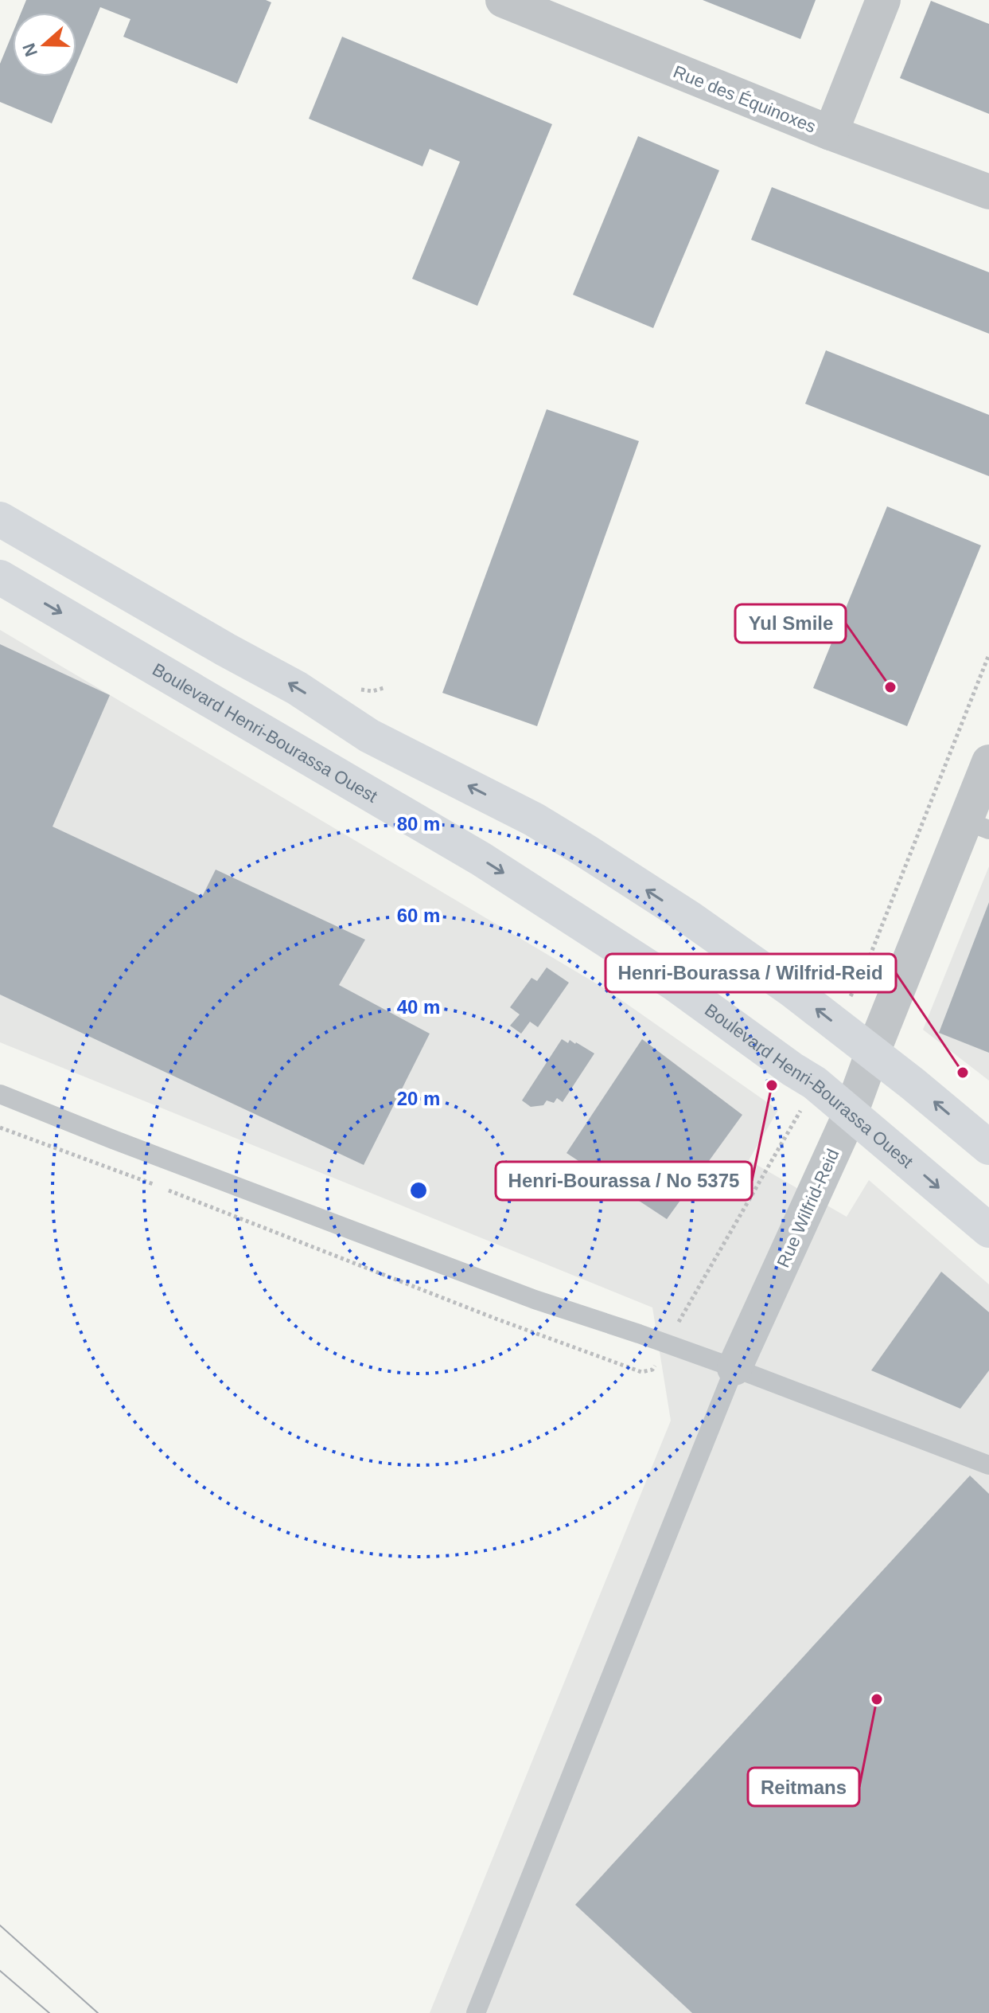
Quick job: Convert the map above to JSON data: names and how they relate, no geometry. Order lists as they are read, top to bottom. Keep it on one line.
{"streets":{"main road":["Boulevard Henri-Bourassa Ouest"],"street":["Rue des Équinoxes","Rue Wilfrid-Reid"]},"crossings":[["Boulevard Henri-Bourassa Ouest","Rue Wilfrid-Reid"]],"places":["Yul Smile","Henri-Bourassa / Wilfrid-Reid","Henri-Bourassa / No 5375","Reitmans"],"north":"left","rings":["80 m","60 m","40 m","20 m"]}
